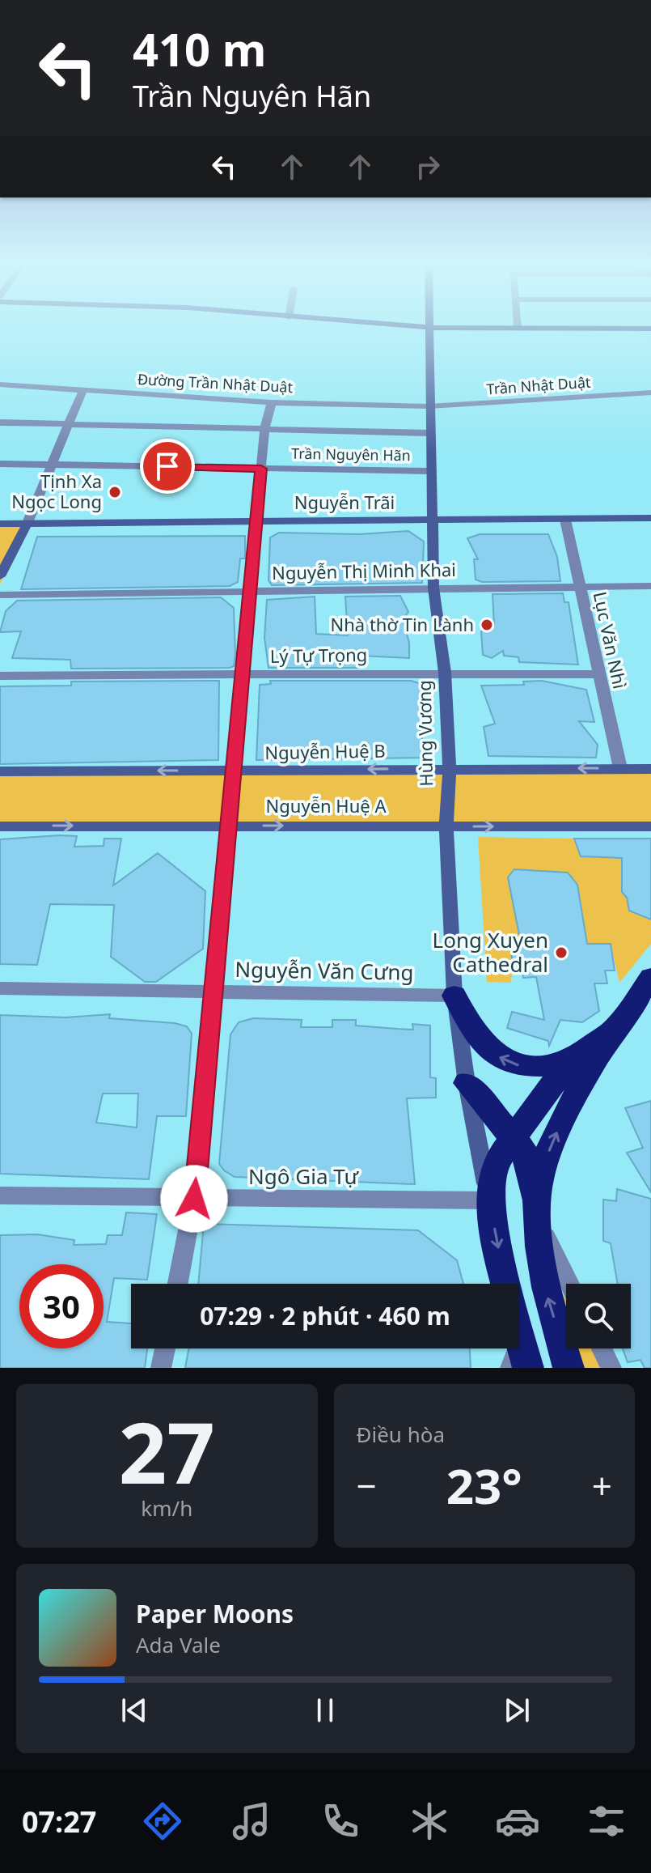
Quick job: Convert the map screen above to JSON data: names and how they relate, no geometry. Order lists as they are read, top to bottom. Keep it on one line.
{"streets":{"street":["Đường Trần Nhật Duật","Trần Nhật Duật","Trần Nguyên Hãn","Nguyễn Trãi","Nguyễn Thị Minh Khai","Lục Văn Nhì","Lý Tự Trọng","Hùng Vương","Nguyễn Huệ B","Nguyễn Huệ A","Nguyễn Văn Cưng","Ngô Gia Tự"]},"crossings":[["Đường Trần Nhật Duật","Trần Nhật Duật"],["Đường Trần Nhật Duật","Hùng Vương"],["Trần Nhật Duật","Hùng Vương"],["Trần Nguyên Hãn","Hùng Vương"],["Nguyễn Trãi","Lục Văn Nhì"],["Nguyễn Trãi","Hùng Vương"],["Nguyễn Thị Minh Khai","Lục Văn Nhì"],["Nguyễn Thị Minh Khai","Hùng Vương"],["Lục Văn Nhì","Lý Tự Trọng"],["Lục Văn Nhì","Nguyễn Huệ B"],["Lý Tự Trọng","Hùng Vương"],["Hùng Vương","Nguyễn Huệ B"],["Hùng Vương","Nguyễn Huệ A"],["Hùng Vương","Nguyễn Văn Cưng"],["Hùng Vương","Ngô Gia Tự"]],"one_way":["Nguyễn Huệ B","Nguyễn Huệ A"],"places":["Tịnh Xa Ngọc Long","Nhà thờ Tin Lành","Long Xuyen Cathedral"],"page":{"turn":["410 m","Trần Nguyên Hãn"],"limit":"30","trip":"07:29 · 2 phút · 460 m","tile":[["27","km/h"],"Điều hòa"],"heat":["−","23°","+"],"song":["Paper Moons","Ada Vale"],"tabs":"07:27"}}
